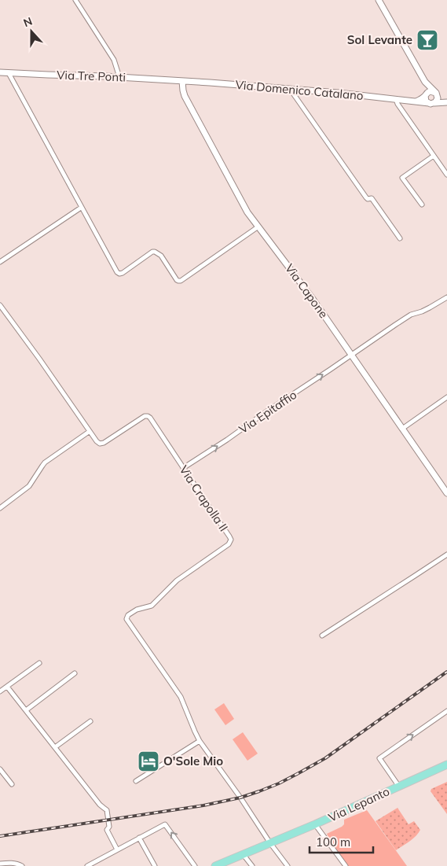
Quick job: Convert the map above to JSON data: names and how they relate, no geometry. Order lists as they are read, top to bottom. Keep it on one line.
{"streets":{"main road":["Via Lepanto"],"street":["Via Tre Ponti","Via Domenico Catalano","Via Capone","Via Epitaffio","Via Crapolla II"]},"crossings":[["Via Tre Ponti","Via Domenico Catalano"],["Via Tre Ponti","Via Capone"],["Via Domenico Catalano","Via Capone"],["Via Capone","Via Epitaffio"],["Via Epitaffio","Via Crapolla II"],["Via Crapolla II","Via Lepanto"]],"one_way":["Via Epitaffio"],"places":{"bar":["Sol Levante"],"hotel":["O'Sole Mio"]},"scale_bar":"100 m","north":"top"}
